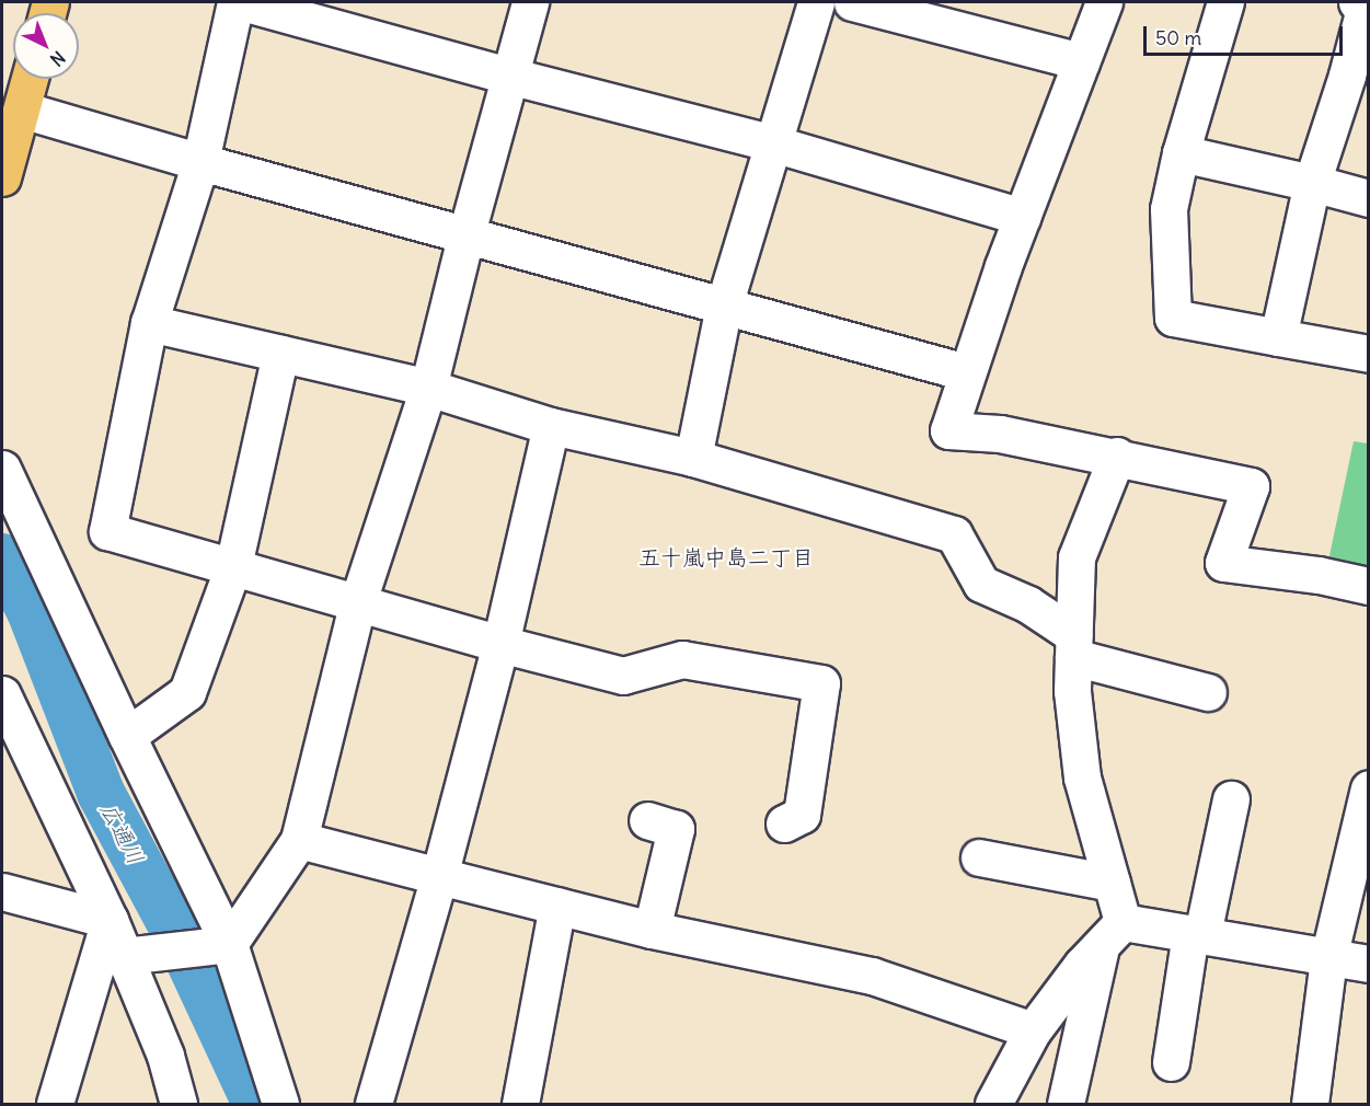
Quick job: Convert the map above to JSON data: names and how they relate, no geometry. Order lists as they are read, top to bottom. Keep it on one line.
{"districts":["五十嵐中島二丁目"],"water":["広通川"],"scale_bar":"50 m","north":"bottom right"}
